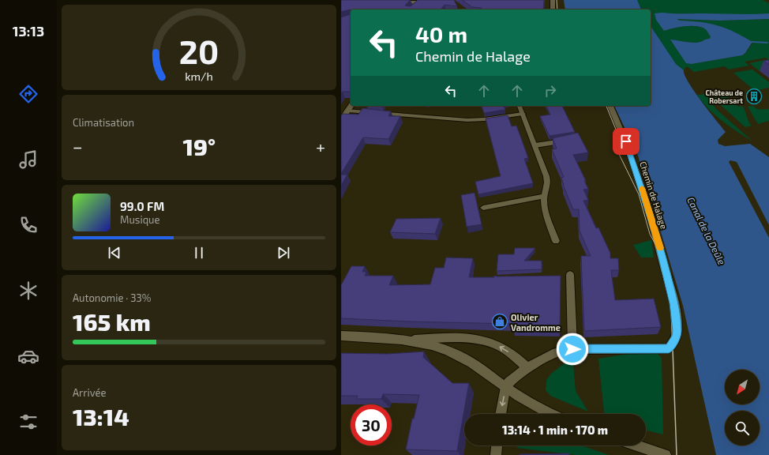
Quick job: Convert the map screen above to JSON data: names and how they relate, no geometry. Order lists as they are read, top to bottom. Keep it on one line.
{"streets":{"street":["Chemin de Halage"]},"water":["Canal de la Deûle"],"places":{"building":["Château de Robersart"],"shop":["Olivier Vandromme"]},"north":"bottom left","page":{"tabs":"13:13","turn":["40 m","Chemin de Halage"],"tile":["Climatisation",["Autonomie · 33%","165 km"],["Arrivée","13:14"]],"heat":["−","19°","+"],"song":["99.0 FM","Musique"],"limit":"30","trip":"13:14 · 1 min · 170 m","gauge":["20","km/h"]}}
